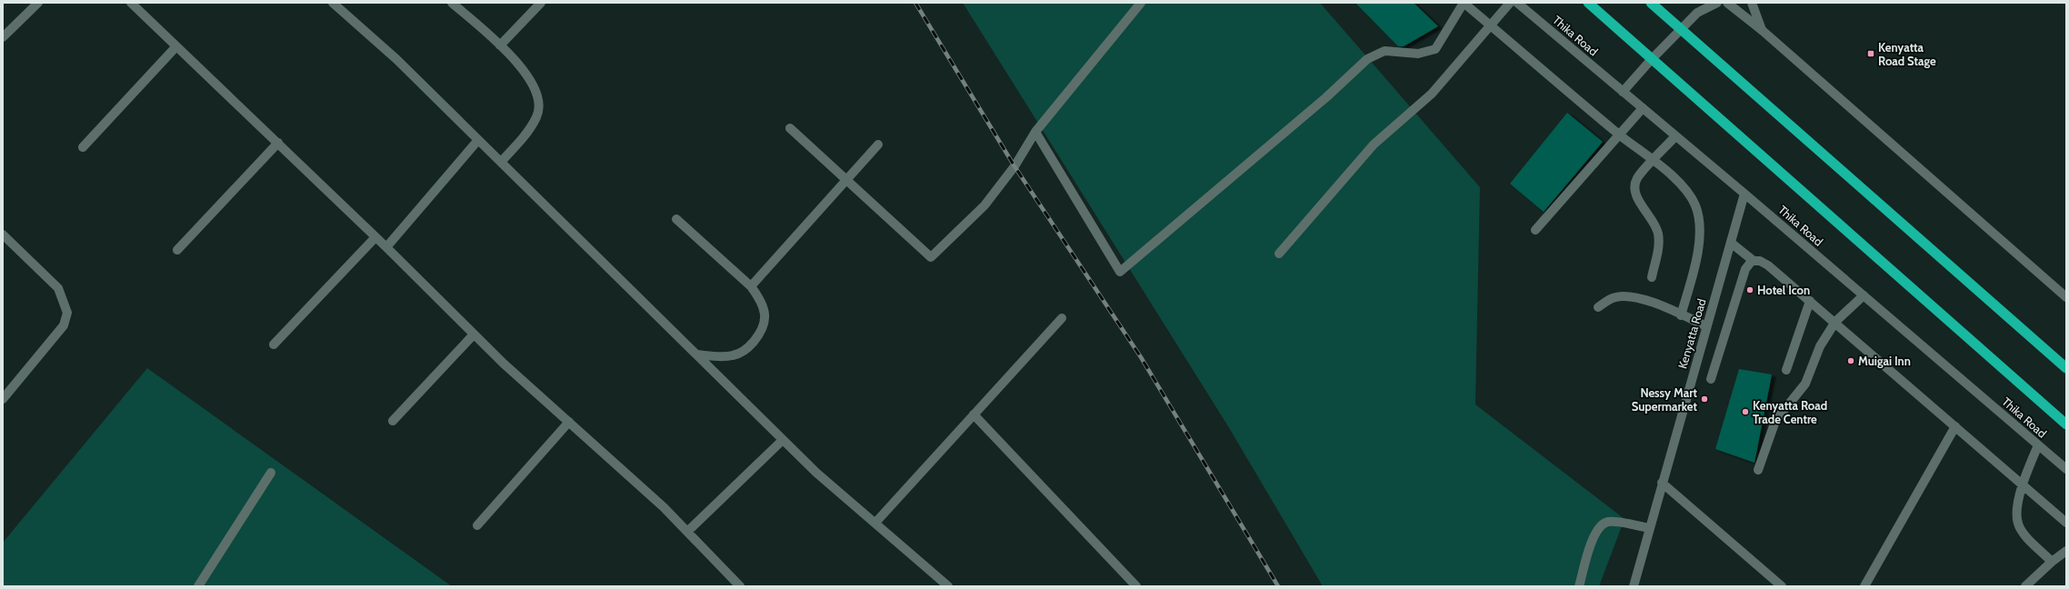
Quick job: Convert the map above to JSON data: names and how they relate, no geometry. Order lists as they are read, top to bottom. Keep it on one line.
{"streets":{"highway":["Thika Road"],"street":["Kenyatta Road"]},"crossings":[["Thika Road","Kenyatta Road"]],"places":{"transit":["Kenyatta Road Stage"],"other":["Hotel Icon","Muigai Inn","Nessy Mart Supermarket","Kenyatta Road Trade Centre"]}}
